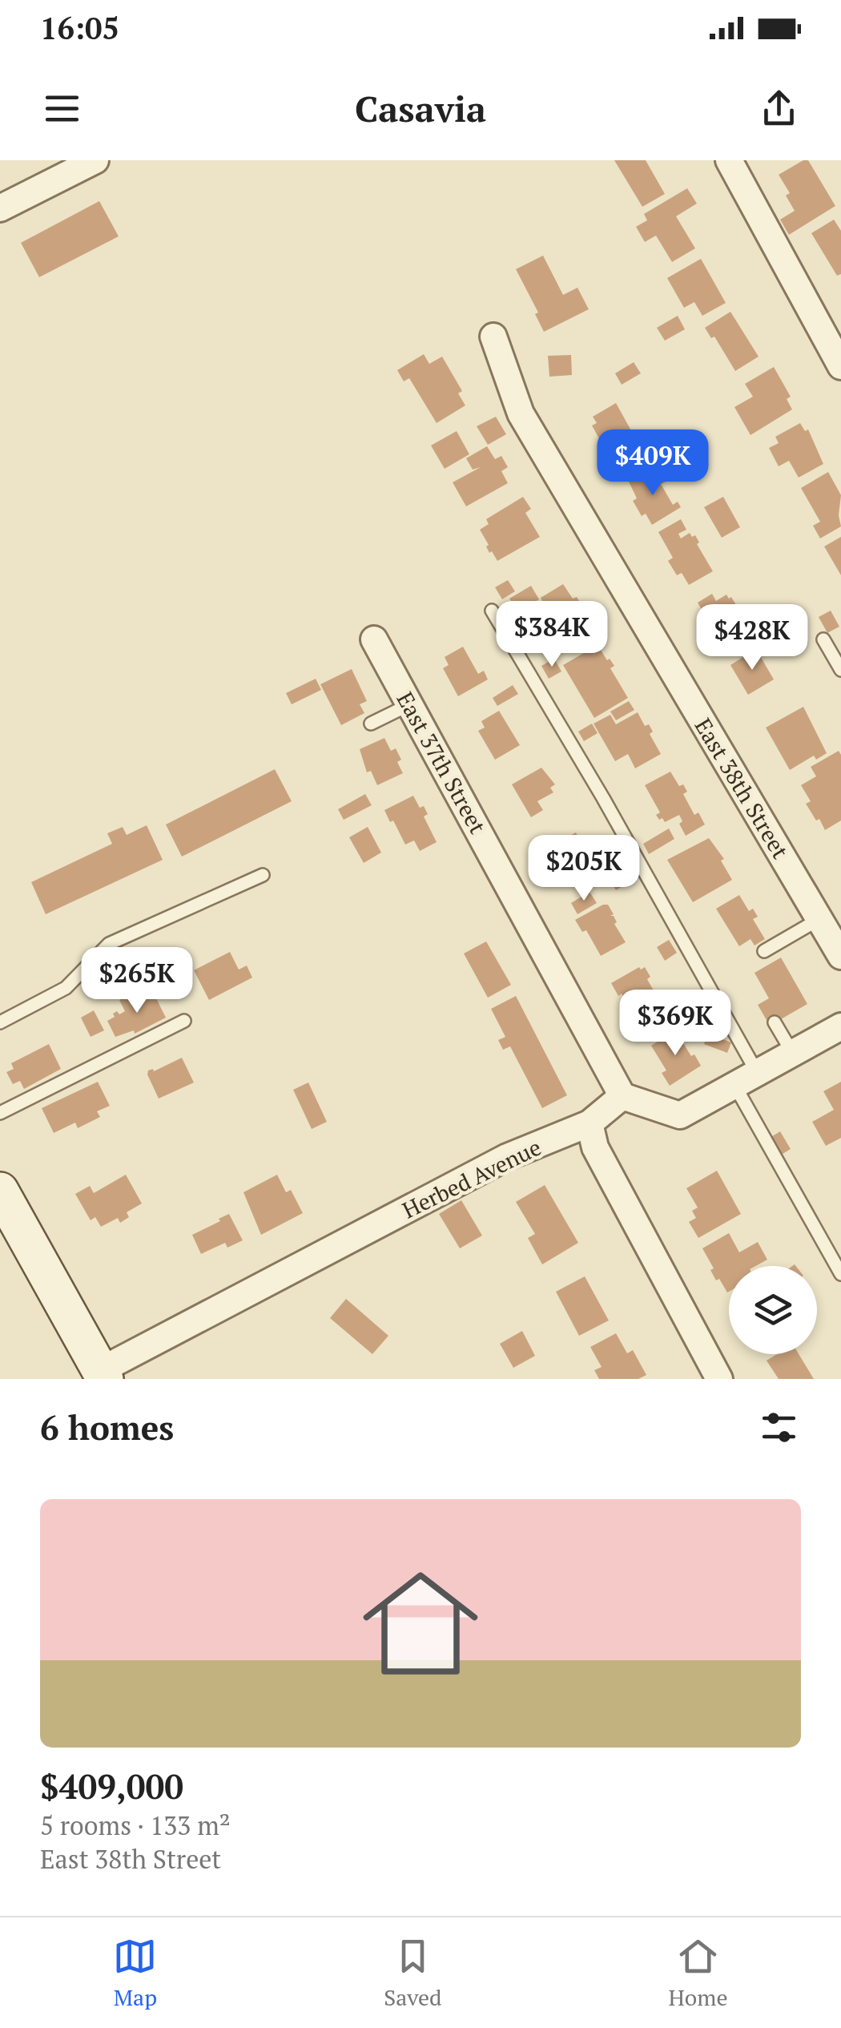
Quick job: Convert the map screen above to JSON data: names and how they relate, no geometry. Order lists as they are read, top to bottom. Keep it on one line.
{"streets":{"street":["East 37th Street","East 38th Street","Herbed Avenue"]},"crossings":[["East 37th Street","Herbed Avenue"]],"page":{"status":"16:05","header":"Casavia","price":["$409K","$384K","$428K","$205K","$265K","$369K"],"heading":"6 homes","list":[{"name":"$409,000","note":"5 rooms · 133 m² · East 38th Street"}],"tabs":["Map","Saved","Home"]}}
